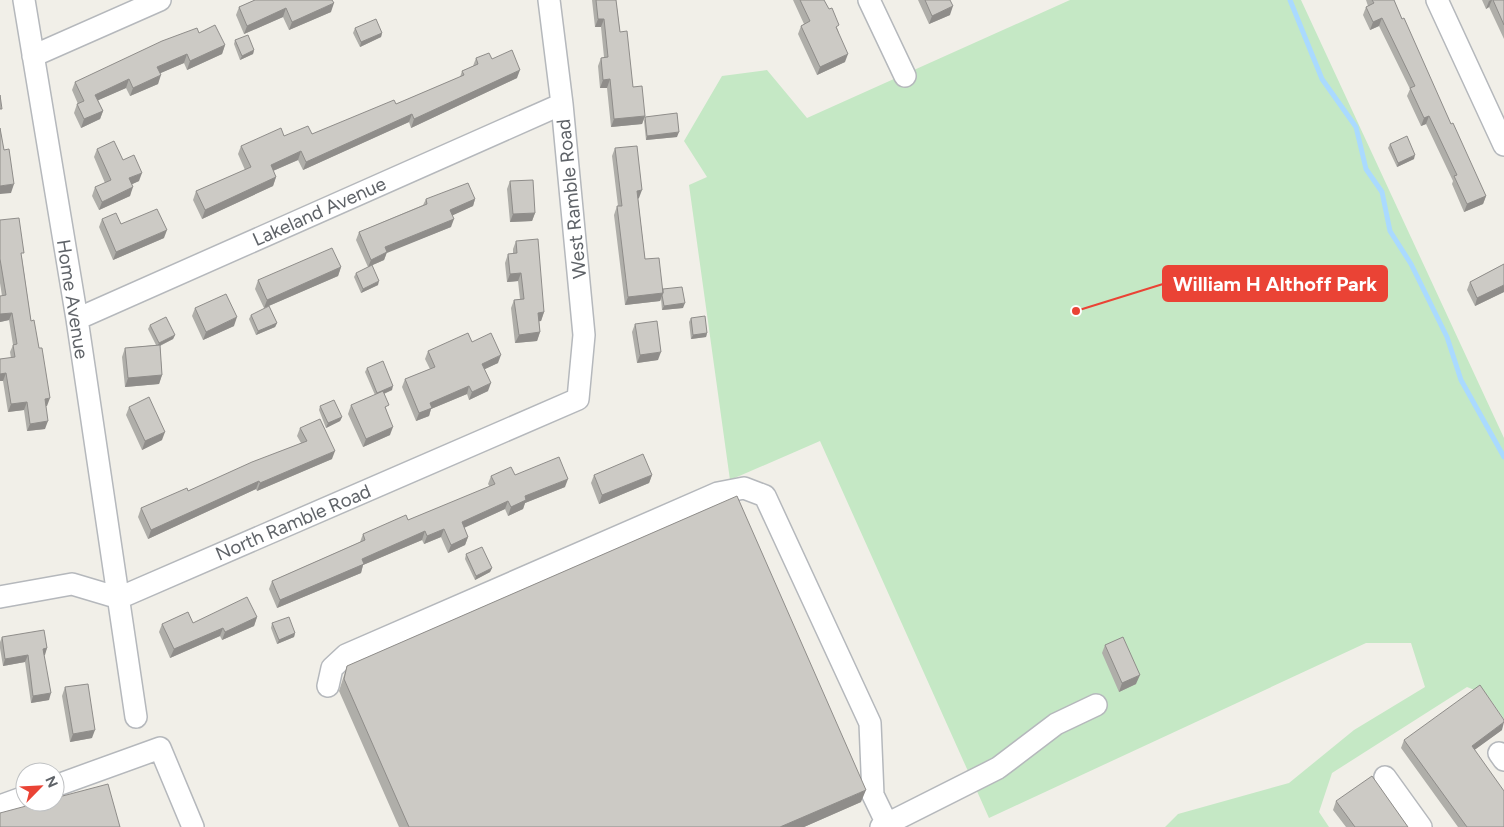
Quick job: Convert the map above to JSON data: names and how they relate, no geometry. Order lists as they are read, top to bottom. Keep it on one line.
{"streets":{"street":["West Ramble Road","Lakeland Avenue","Home Avenue","North Ramble Road"]},"crossings":[["West Ramble Road","Lakeland Avenue"],["West Ramble Road","North Ramble Road"],["Lakeland Avenue","Home Avenue"],["Home Avenue","North Ramble Road"]],"places":["William H Althoff Park"],"north":"top right"}
